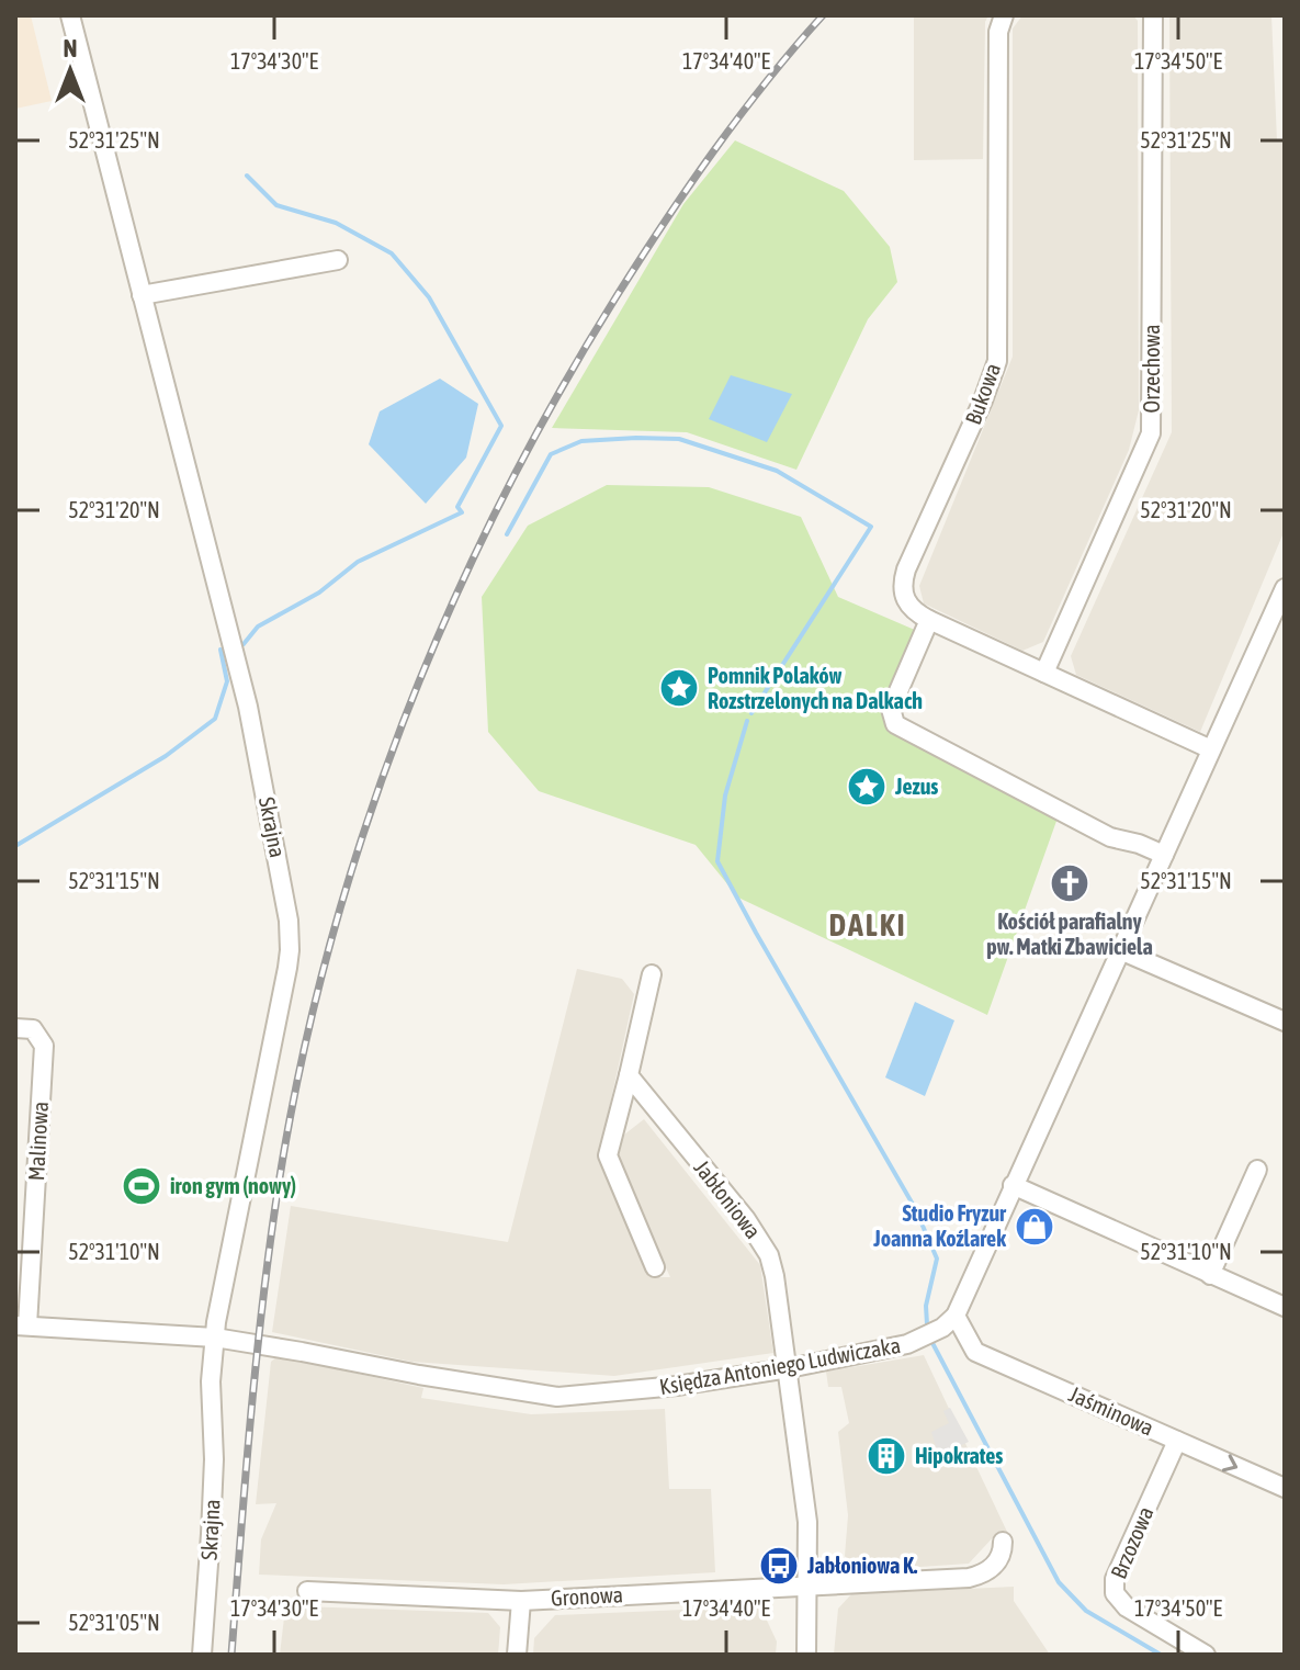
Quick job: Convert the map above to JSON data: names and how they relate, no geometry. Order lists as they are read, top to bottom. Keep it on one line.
{"streets":{"street":["Orzechowa","Bukowa","Skrajna","Malinowa","Jabłoniowa","Księdza Antoniego Ludwiczaka","Jaśminowa","Brzozowa","Gronowa"]},"crossings":[["Orzechowa","Bukowa"],["Skrajna","Księdza Antoniego Ludwiczaka"],["Malinowa","Księdza Antoniego Ludwiczaka"],["Jabłoniowa","Księdza Antoniego Ludwiczaka"],["Jabłoniowa","Gronowa"],["Księdza Antoniego Ludwiczaka","Jaśminowa"],["Jaśminowa","Brzozowa"]],"districts":["DALKI"],"places":{"place":["Pomnik Polaków Rozstrzelonych na Dalkach","Jezus"],"church":["Kościół parafialny pw. Matki Zbawiciela"],"sports":["iron gym (nowy)"],"shop":["Studio Fryzur Joanna Koźlarek"],"building":["Hipokrates"],"bus stop":["Jabłoniowa K."]},"north":"top","coordinates":["17°34'30\"E","17°34'40\"E","17°34'50\"E","52°31'25\"N","52°31'20\"N","52°31'15\"N","52°31'10\"N","52°31'05\"N"]}
